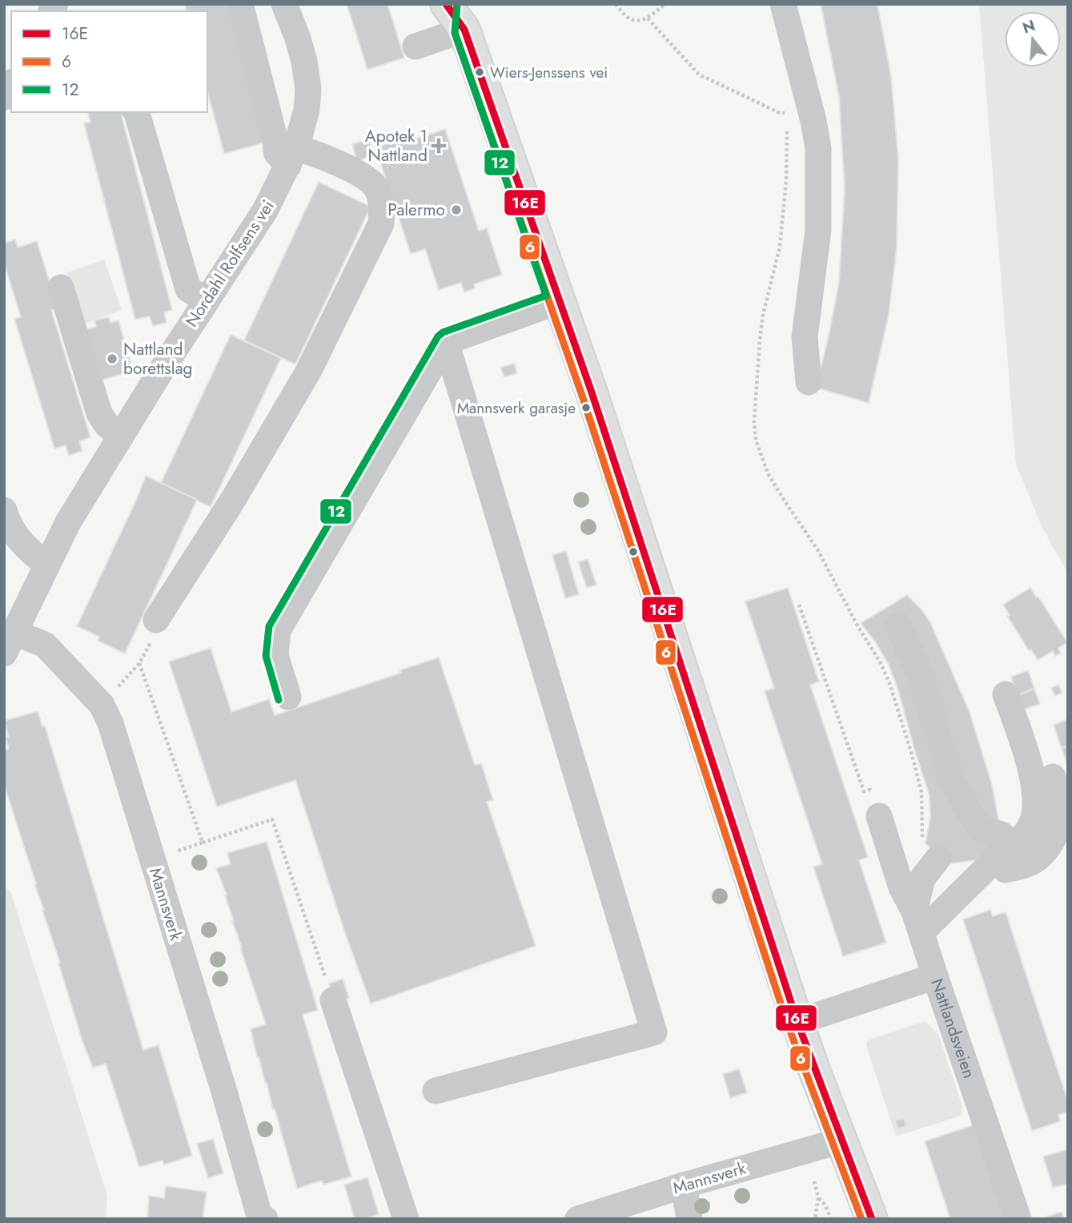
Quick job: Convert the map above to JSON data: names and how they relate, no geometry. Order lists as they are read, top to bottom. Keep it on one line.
{"streets":{"street":["Nordahl Rolfsens vei","Mannsverk","Nattlandsveien"]},"crossings":[["Nordahl Rolfsens vei","Mannsverk"]],"places":{"other":["Wiers-Jenssens vei","Palermo","Nattland borettslag","Mannsverk garasje"],"health":["Apotek 1 Nattland"]},"lines":["transit line 16E","transit line 6","transit line 12"],"legend":["16E","6","12"],"north":"top"}
